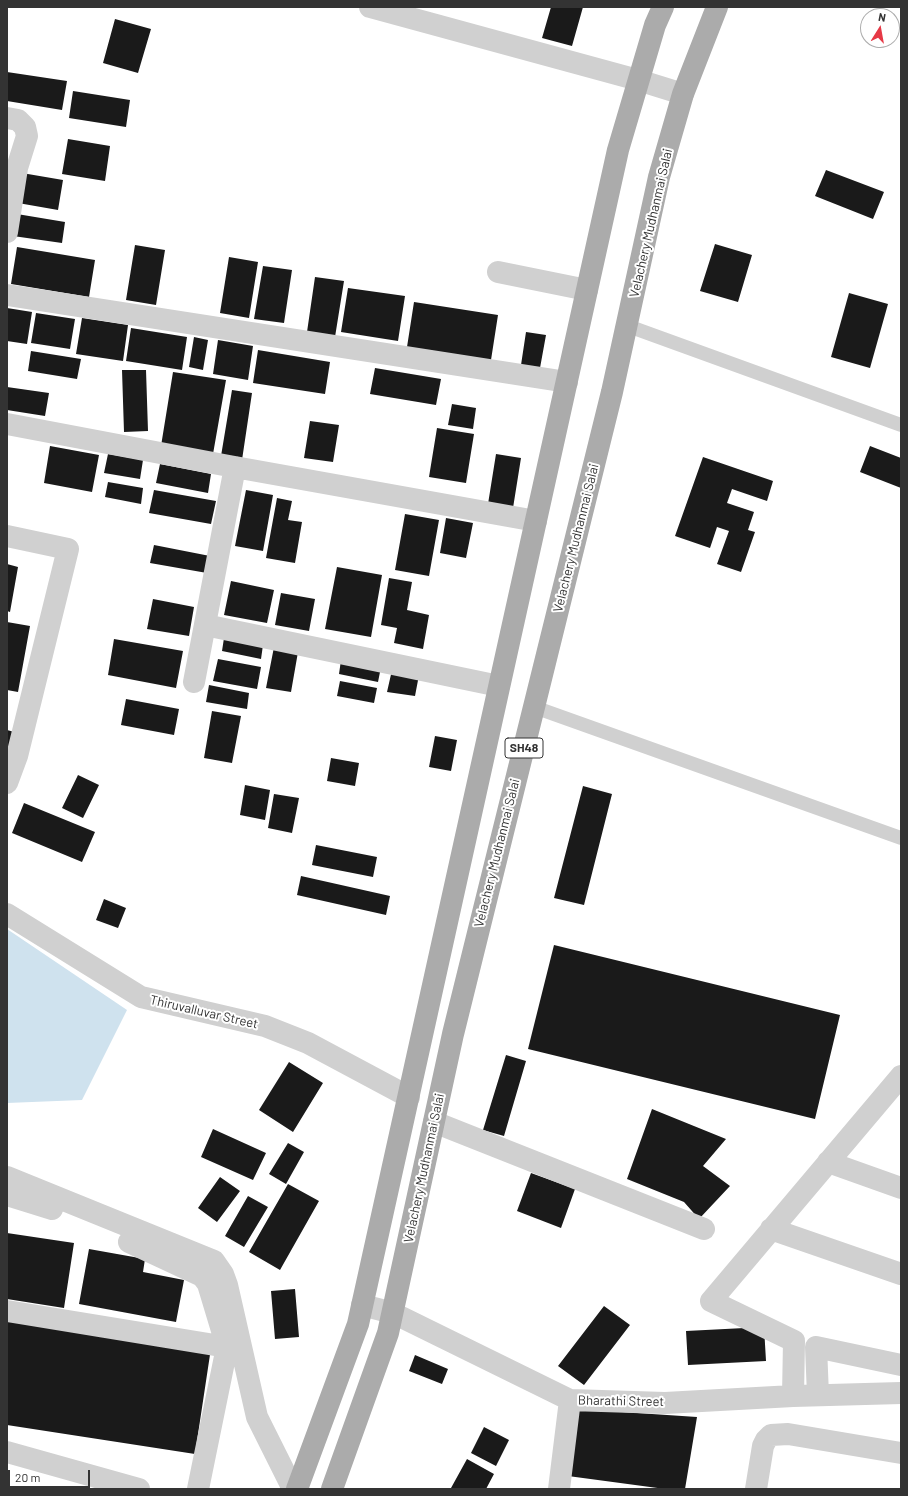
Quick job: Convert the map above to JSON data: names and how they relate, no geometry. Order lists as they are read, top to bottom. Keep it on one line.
{"streets":{"main road":["Velachery Mudhanmai Salai","SH48"],"street":["Thiruvalluvar Street","Bharathi Street"]},"crossings":[["Velachery Mudhanmai Salai","Bharathi Street"],["SH48","Thiruvalluvar Street"],["SH48","Bharathi Street"]],"scale_bar":"20 m","north":"top"}
